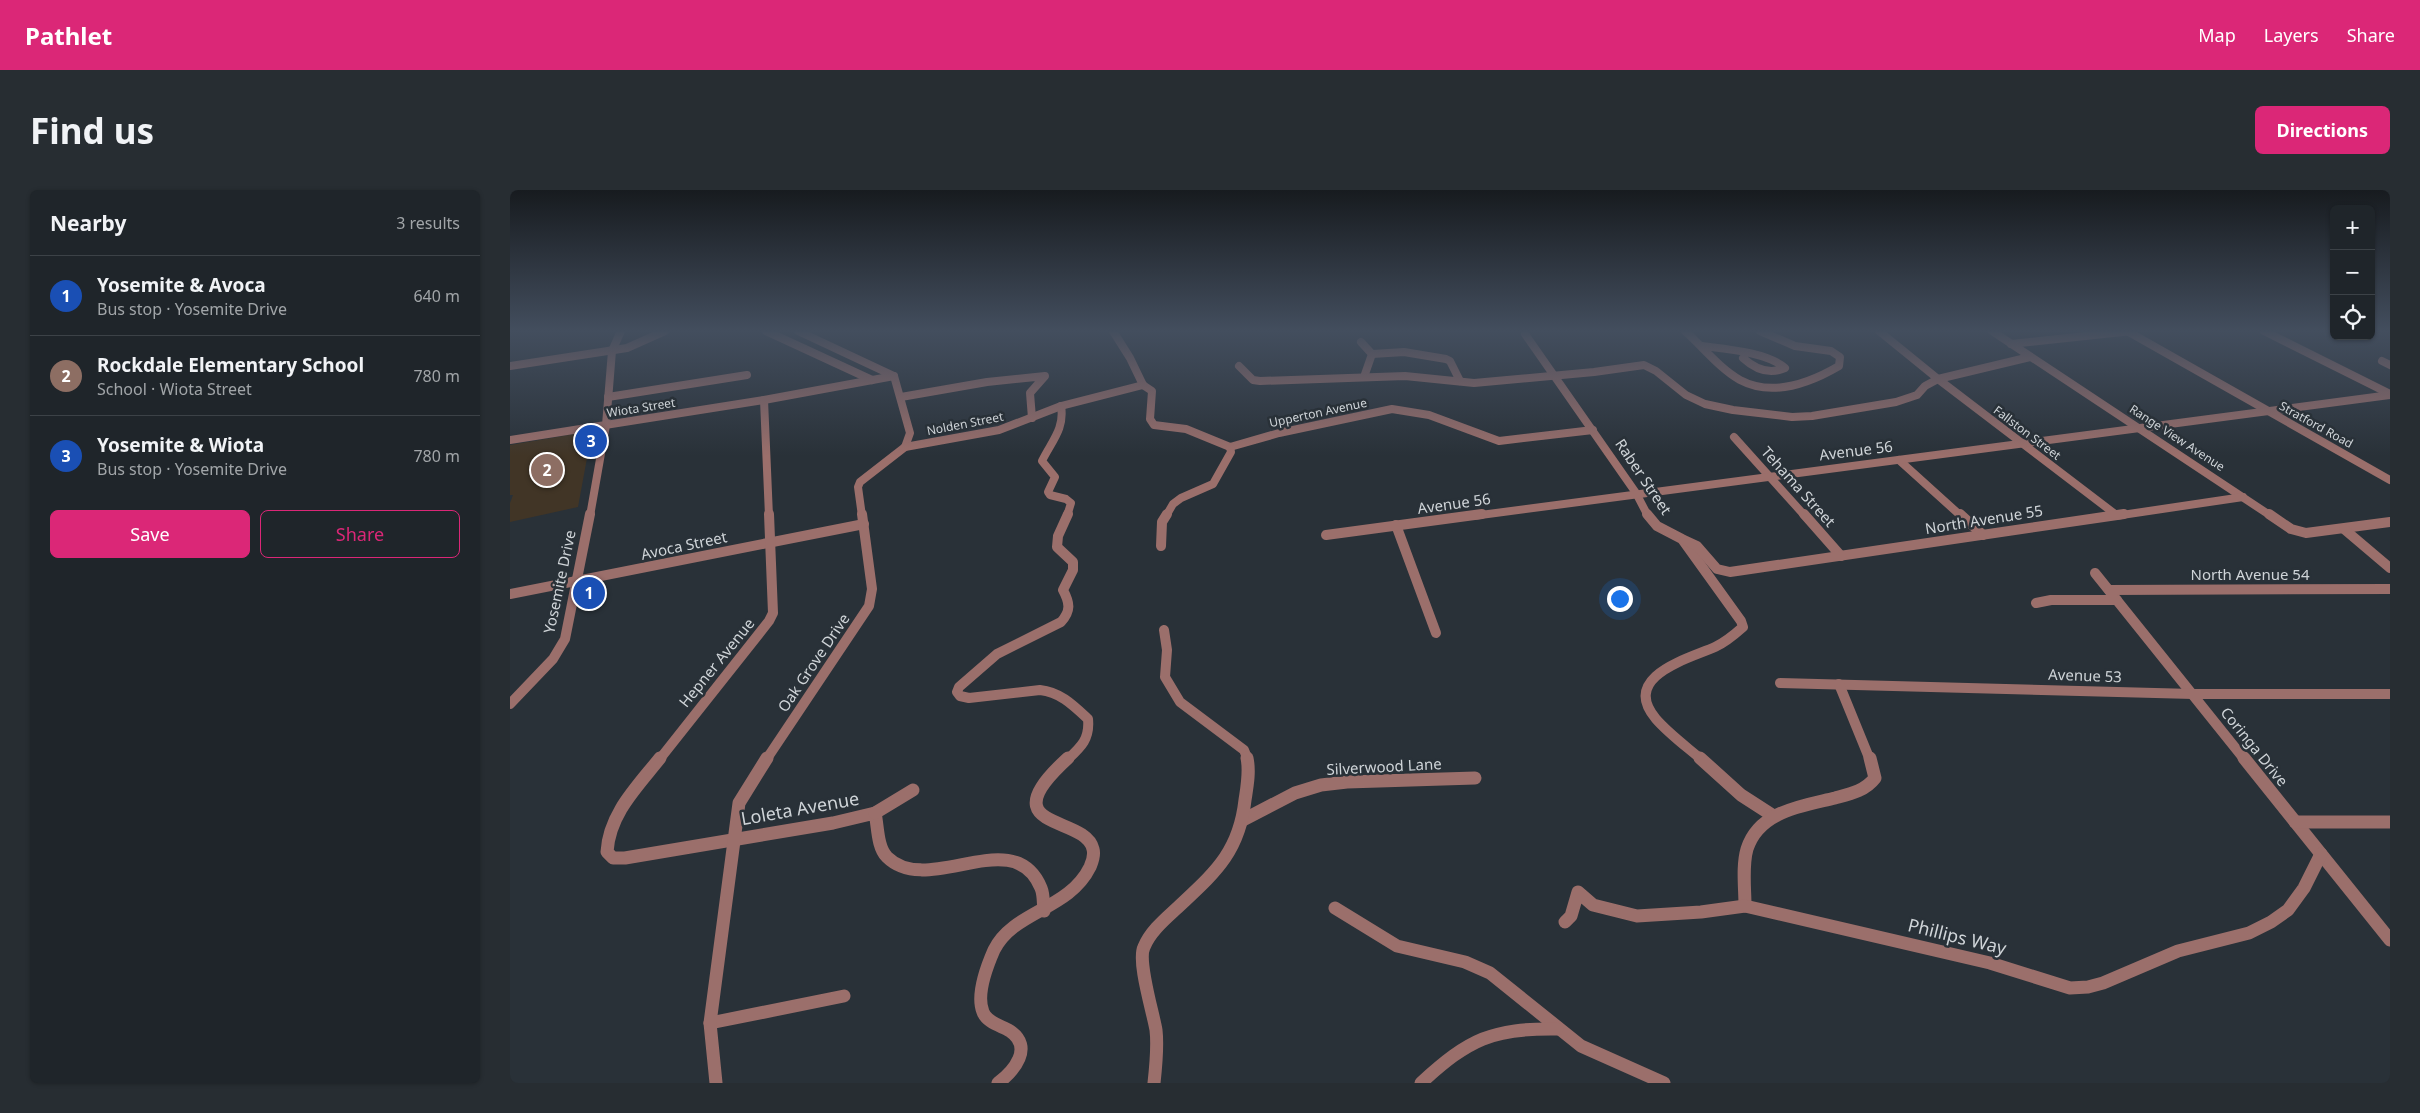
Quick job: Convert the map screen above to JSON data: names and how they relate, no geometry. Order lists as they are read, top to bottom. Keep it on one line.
{"streets":{"street":["Wiota Street","Upperton Avenue","Nolden Street","Stratford Road","Fallston Street","Range View Avenue","Avenue 56","Raber Street","Tehama Street","North Avenue 55","Avoca Street","North Avenue 54","Yosemite Drive","Hepner Avenue","Oak Grove Drive","Avenue 53","Coringa Drive","Silverwood Lane","Loleta Avenue","Phillips Way"]},"crossings":[["Wiota Street","Yosemite Drive"],["Wiota Street","Hepner Avenue"],["Upperton Avenue","Raber Street"],["Nolden Street","Oak Grove Drive"],["Stratford Road","Avenue 56"],["Fallston Street","Avenue 56"],["Fallston Street","North Avenue 55"],["Range View Avenue","Avenue 56"],["Range View Avenue","North Avenue 55"],["Avenue 56","Raber Street"],["Avenue 56","Tehama Street"],["Raber Street","North Avenue 55"],["Tehama Street","North Avenue 55"],["Avoca Street","Yosemite Drive"],["Avoca Street","Hepner Avenue"],["Avoca Street","Oak Grove Drive"],["North Avenue 54","Coringa Drive"],["Hepner Avenue","Loleta Avenue"],["Oak Grove Drive","Loleta Avenue"],["Avenue 53","Coringa Drive"],["Coringa Drive","Phillips Way"]],"page":{"header":"Pathlet","nav":["Map","Layers","Share"],"buttons":["Directions",["Save","Share"]],"title":"Find us","heading":["Nearby","3 results"],"map_buttons":["+","−"],"list":[{"mark":"1","name":"Yosemite & Avoca","note":"Bus stop · Yosemite Drive","value":"640 m"},{"mark":"2","name":"Rockdale Elementary School","note":"School · Wiota Street","value":"780 m"},{"mark":"3","name":"Yosemite & Wiota","note":"Bus stop · Yosemite Drive","value":"780 m"}],"pins":["3","2","1"]}}
